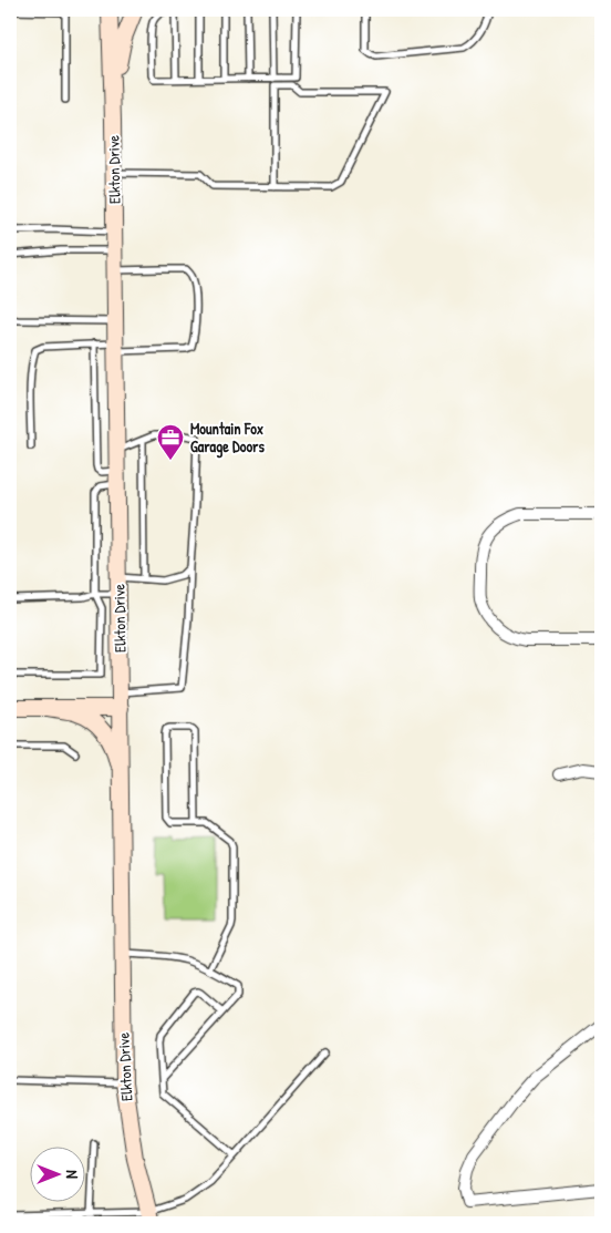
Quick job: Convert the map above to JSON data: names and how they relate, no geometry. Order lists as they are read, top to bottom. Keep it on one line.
{"streets":{"street":["Elkton Drive"]},"places":{"office":["Mountain Fox Garage Doors"]},"north":"right"}
